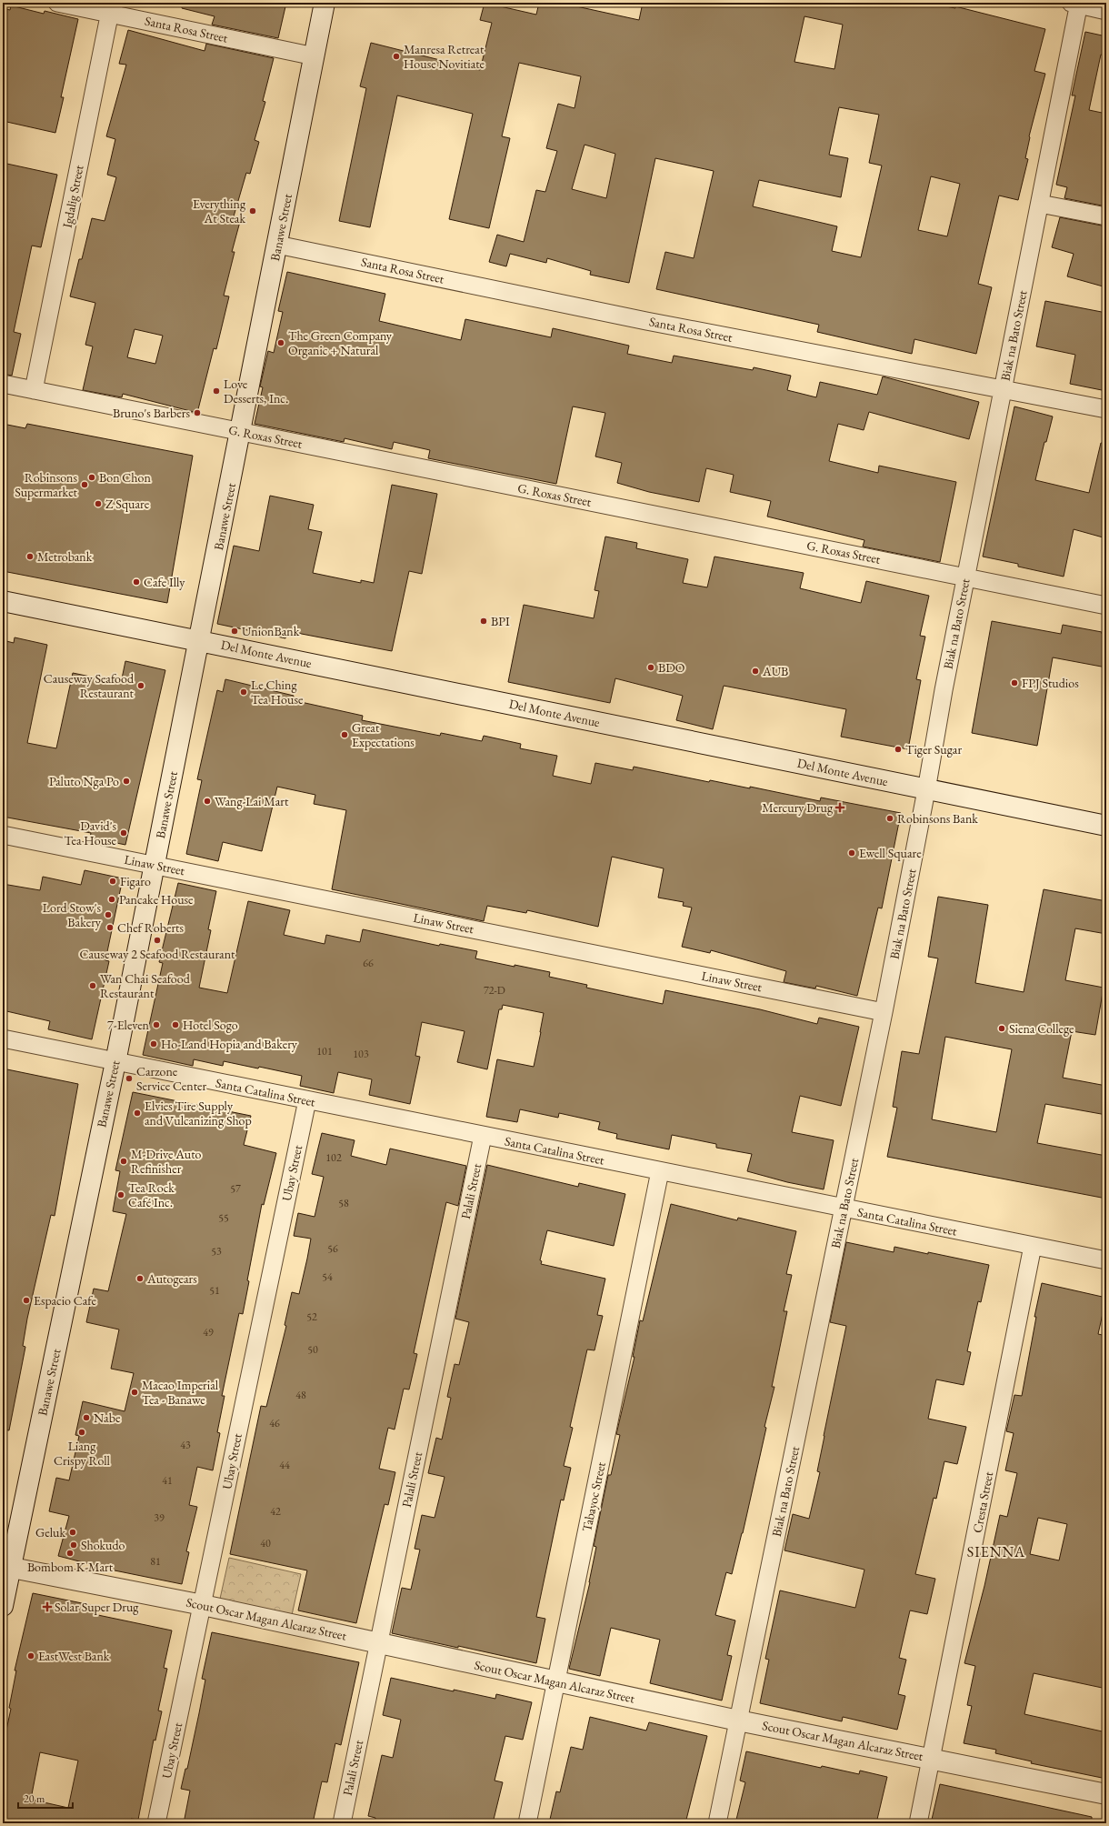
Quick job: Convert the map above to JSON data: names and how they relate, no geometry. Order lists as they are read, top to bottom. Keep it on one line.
{"streets":{"main road":["Banawe Street","Del Monte Avenue","Scout Oscar Magan Alcaraz Street"],"street":["Santa Rosa Street","Igdalig Street","Biak na Bato Street","G. Roxas Street","Linaw Street","Santa Catalina Street","Ubay Street","Palali Street","Tabayoc Street","Cresta Street"]},"crossings":[["Santa Rosa Street","Igdalig Street"],["Santa Rosa Street","Banawe Street"],["Santa Rosa Street","Biak na Bato Street"],["Igdalig Street","G. Roxas Street"],["Banawe Street","G. Roxas Street"],["Banawe Street","Del Monte Avenue"],["Banawe Street","Linaw Street"],["Banawe Street","Santa Catalina Street"],["Banawe Street","Scout Oscar Magan Alcaraz Street"],["Biak na Bato Street","G. Roxas Street"],["Biak na Bato Street","Del Monte Avenue"],["Biak na Bato Street","Linaw Street"],["Biak na Bato Street","Santa Catalina Street"],["Biak na Bato Street","Scout Oscar Magan Alcaraz Street"],["Santa Catalina Street","Ubay Street"],["Santa Catalina Street","Palali Street"],["Santa Catalina Street","Tabayoc Street"],["Santa Catalina Street","Cresta Street"],["Ubay Street","Scout Oscar Magan Alcaraz Street"],["Palali Street","Scout Oscar Magan Alcaraz Street"],["Tabayoc Street","Scout Oscar Magan Alcaraz Street"],["Cresta Street","Scout Oscar Magan Alcaraz Street"]],"districts":["SIENNA"],"places":{"other":["Manresa Retreat House Novitiate","Everything At Steak","The Green Company Organic + Natural","Love Desserts, Inc.","Bruno's Barbers","Bon Chon","Robinsons Supermarket","Z Square","Metrobank","Cafe Illy","BPI","UnionBank","BDO","AUB","FPJ Studios","Causeway Seafood Restaurant","Le Ching Tea House","Great Expectations","Tiger Sugar","Paluto Nga Po","Wang-Lai Mart","Robinsons Bank","David's Tea House","Ewell Square","Figaro","Pancake House","Lord Stow's Bakery","Chef Roberts","Causeway 2 Seafood Restaurant","Wan Chai Seafood Restaurant","7-Eleven","Hotel Sogo","Siena College","Ho-Land Hopia and Bakery","Carzone Service Center","Elvies Tire Supply and Vulcanizing Shop","M-Drive Auto Refinisher","Tea Rock Café Inc.","Autogears","Espacio Cafe","Macao Imperial Tea - Banawe","Nabe","Liang Crispy Roll","Geluk","Shokudo","Bombom K-Mart","EastWest Bank"],"health":["Mercury Drug","Solar Super Drug"]},"house_numbers":["66","72-D","101","103","102","57","58","55","56","53","54","51","52","49","50","48","46","43","44","41","42","39","40","81"],"scale_bar":"20 m"}
